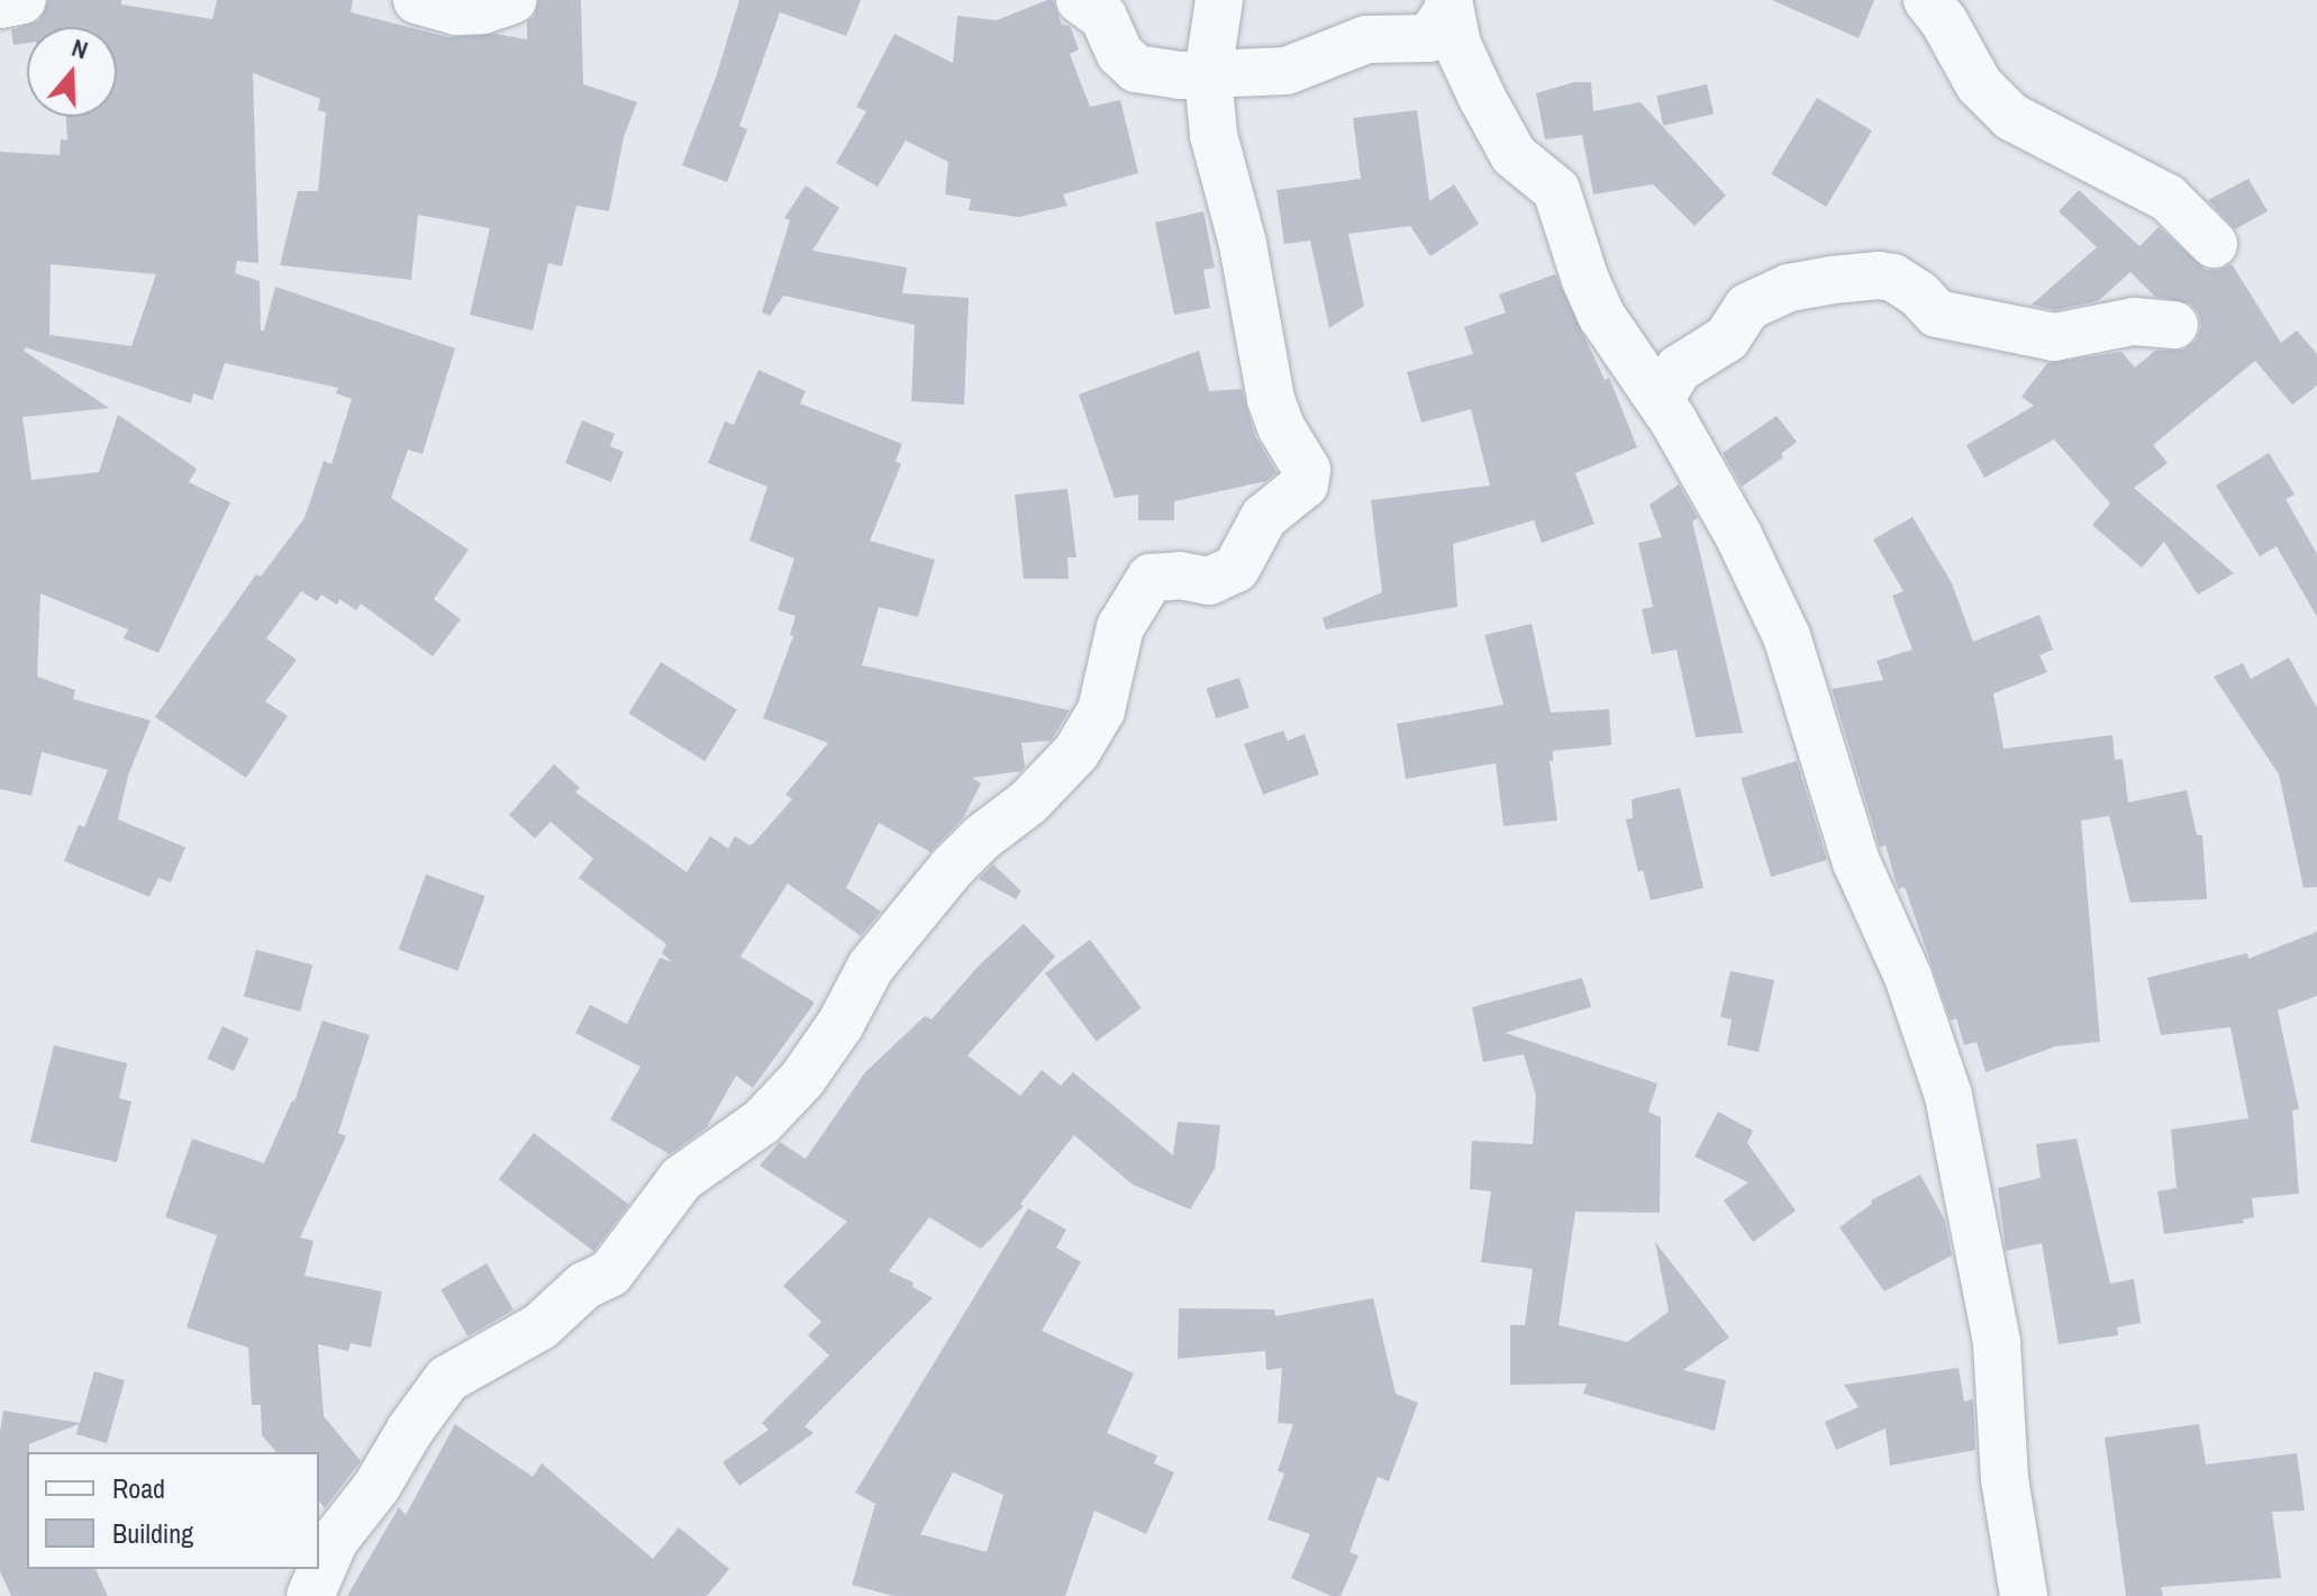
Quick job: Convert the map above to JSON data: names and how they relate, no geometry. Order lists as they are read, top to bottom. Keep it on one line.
{"legend":["Road","Building"],"north":"top"}
